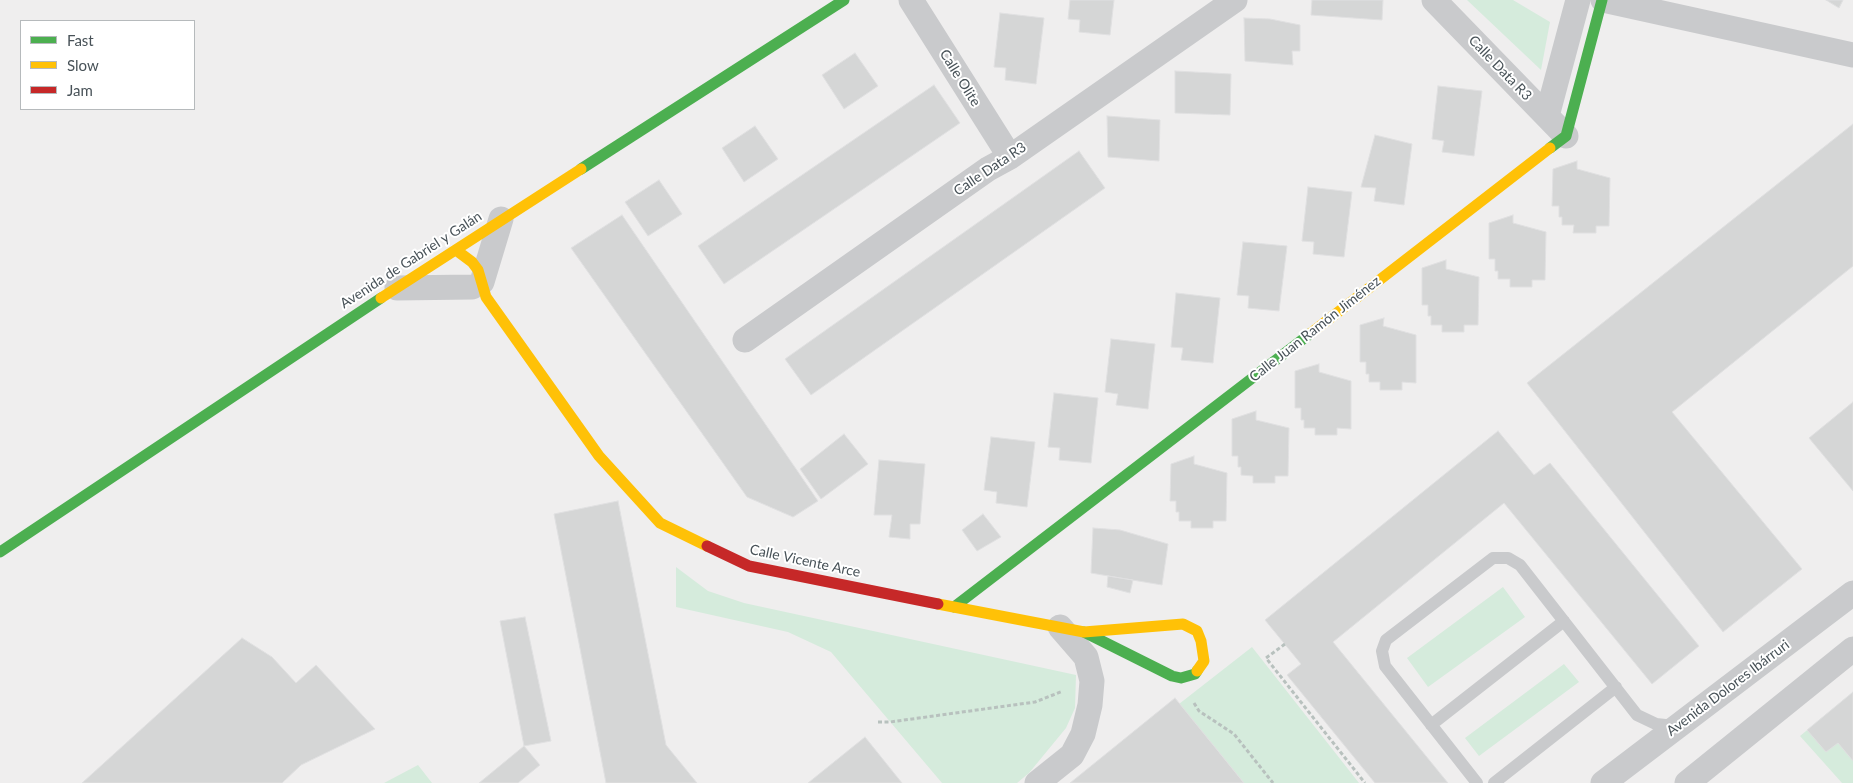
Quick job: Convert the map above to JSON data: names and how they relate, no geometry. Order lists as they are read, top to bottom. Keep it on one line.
{"streets":{"street":["Calle Data R3","Calle Olite","Avenida de Gabriel y Galán","Calle Juan Ramón Jiménez","Calle Vicente Arce","Avenida Dolores Ibárruri"]},"crossings":[["Calle Data R3","Calle Olite"],["Calle Data R3","Calle Juan Ramón Jiménez"],["Calle Juan Ramón Jiménez","Calle Vicente Arce"]],"legend":["Fast","Slow","Jam"]}
